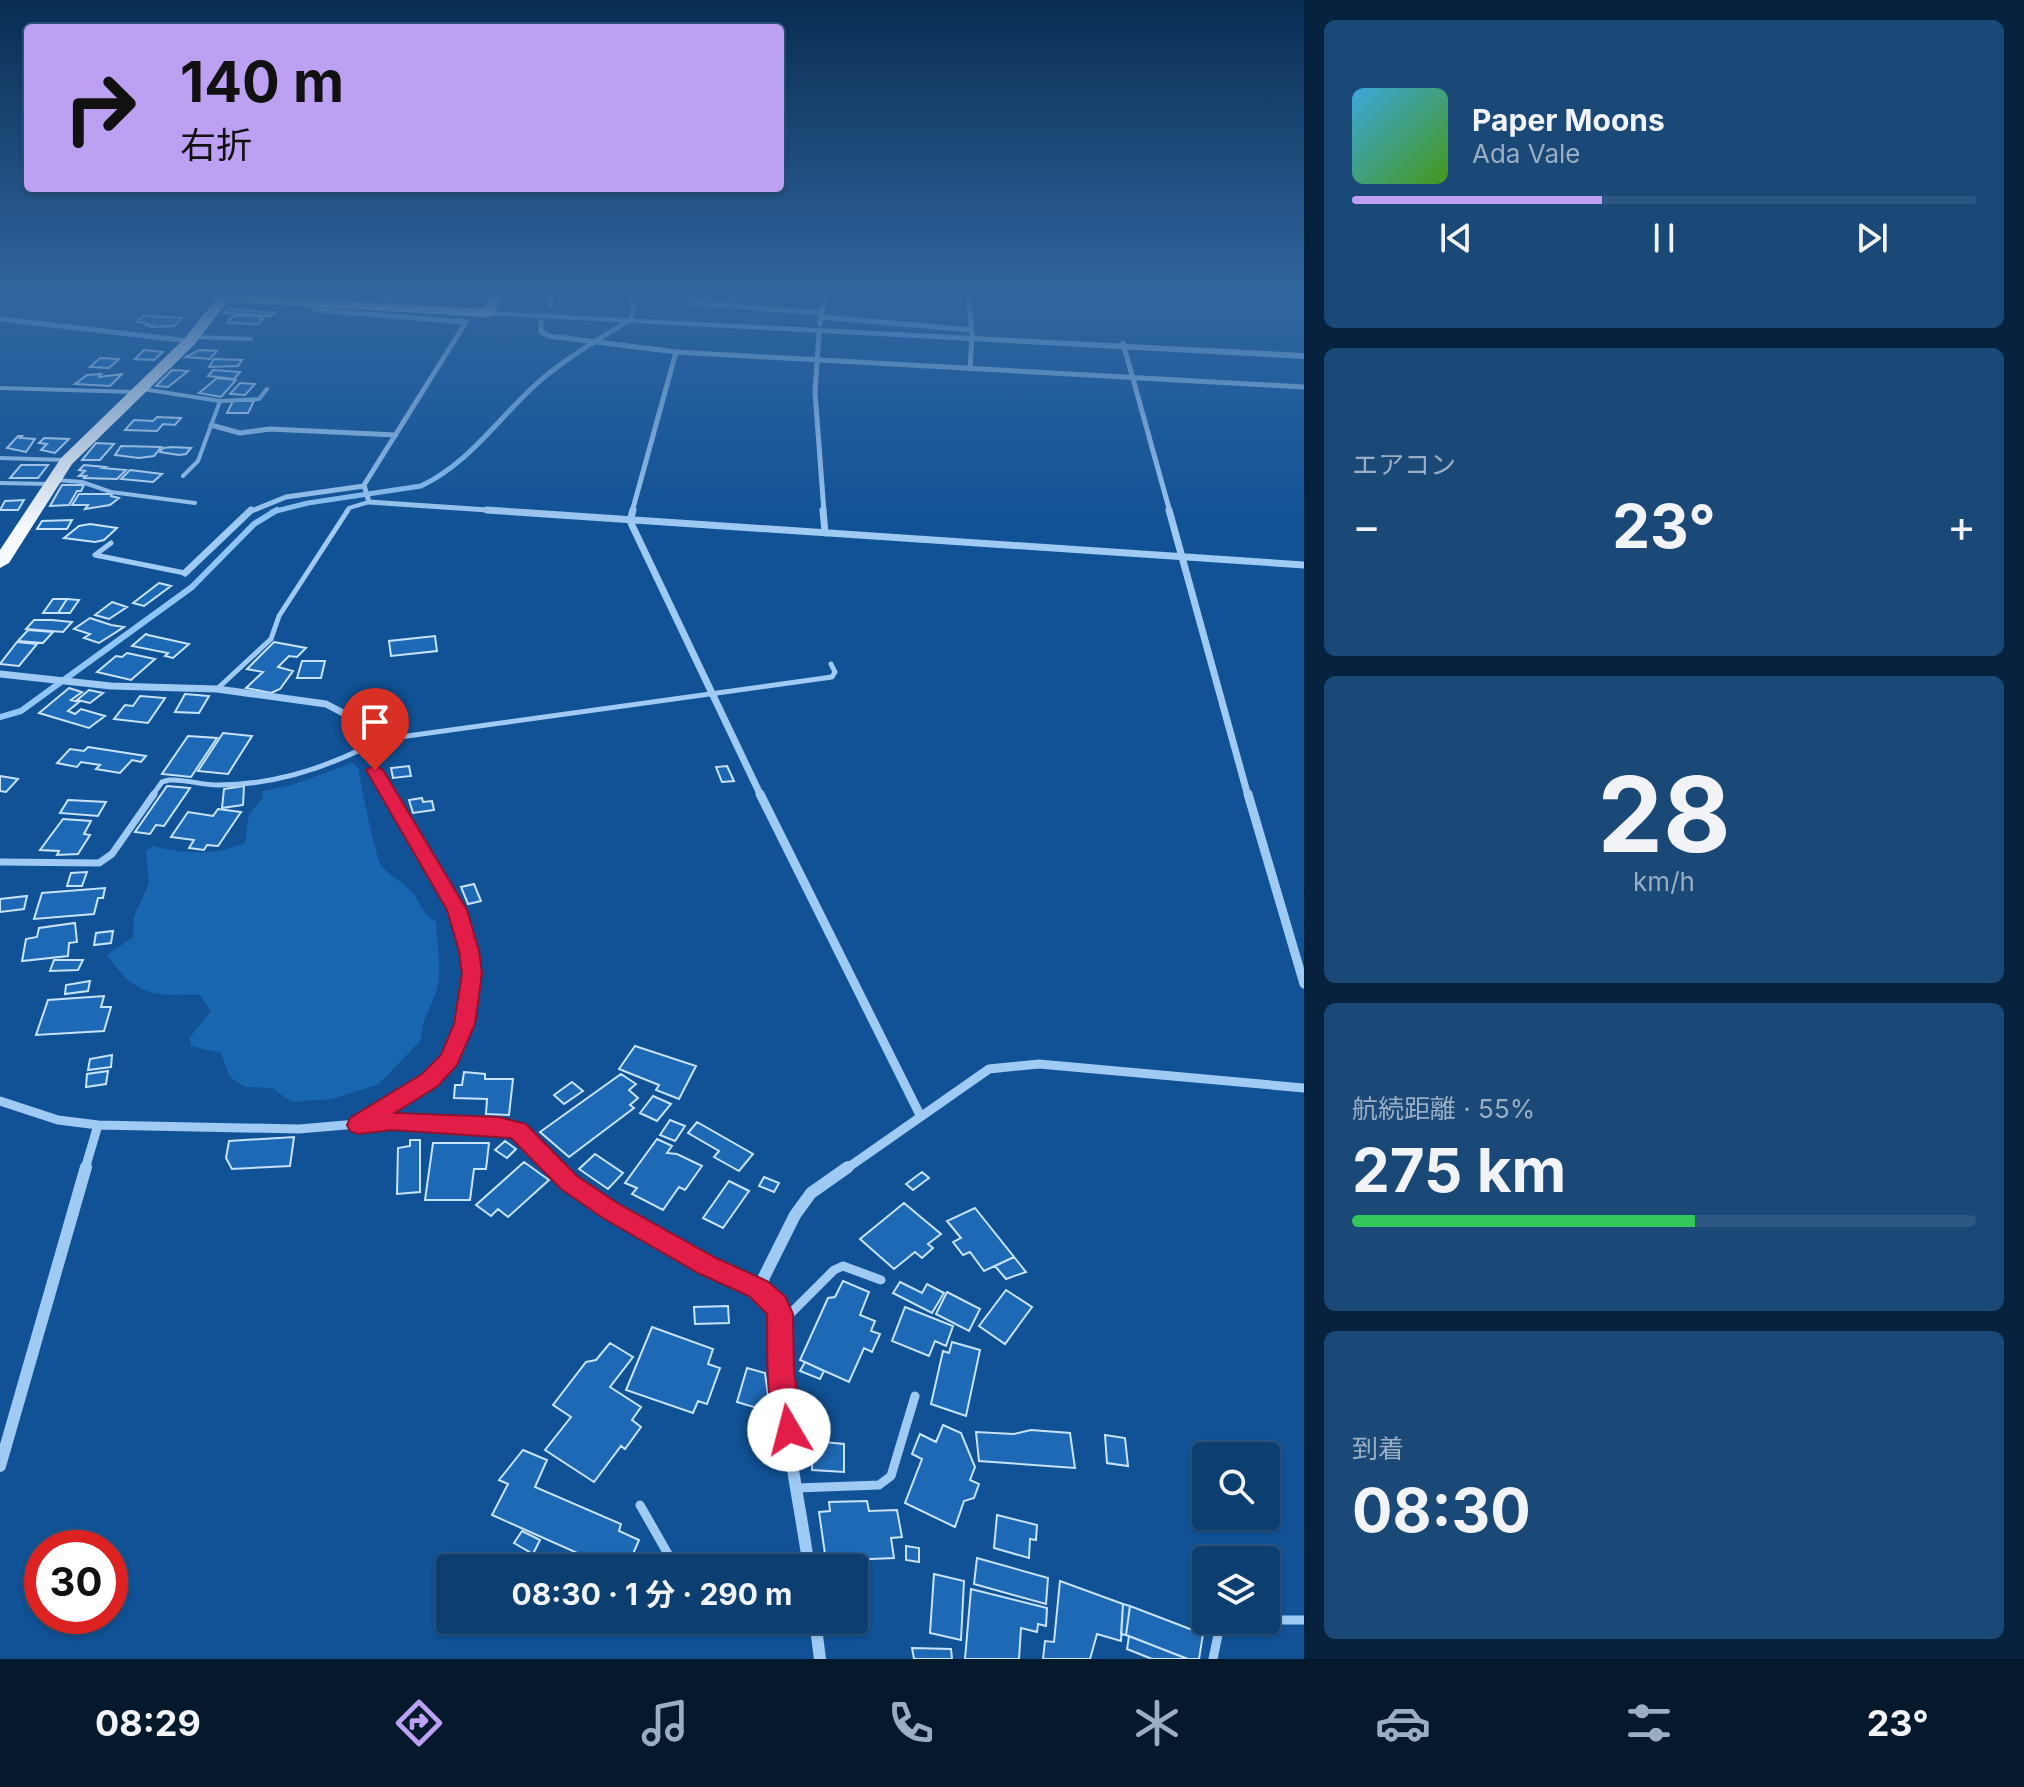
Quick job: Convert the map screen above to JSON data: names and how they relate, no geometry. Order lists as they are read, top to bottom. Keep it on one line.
{"page":{"turn":["140 m","右折"],"song":["Paper Moons","Ada Vale"],"tile":["エアコン",["28","km/h"],["航続距離 · 55%","275 km"],["到着","08:30"]],"heat":["−","23°","+"],"limit":"30","trip":"08:30 · 1 分 · 290 m","tabs":["08:29","23°"]}}
